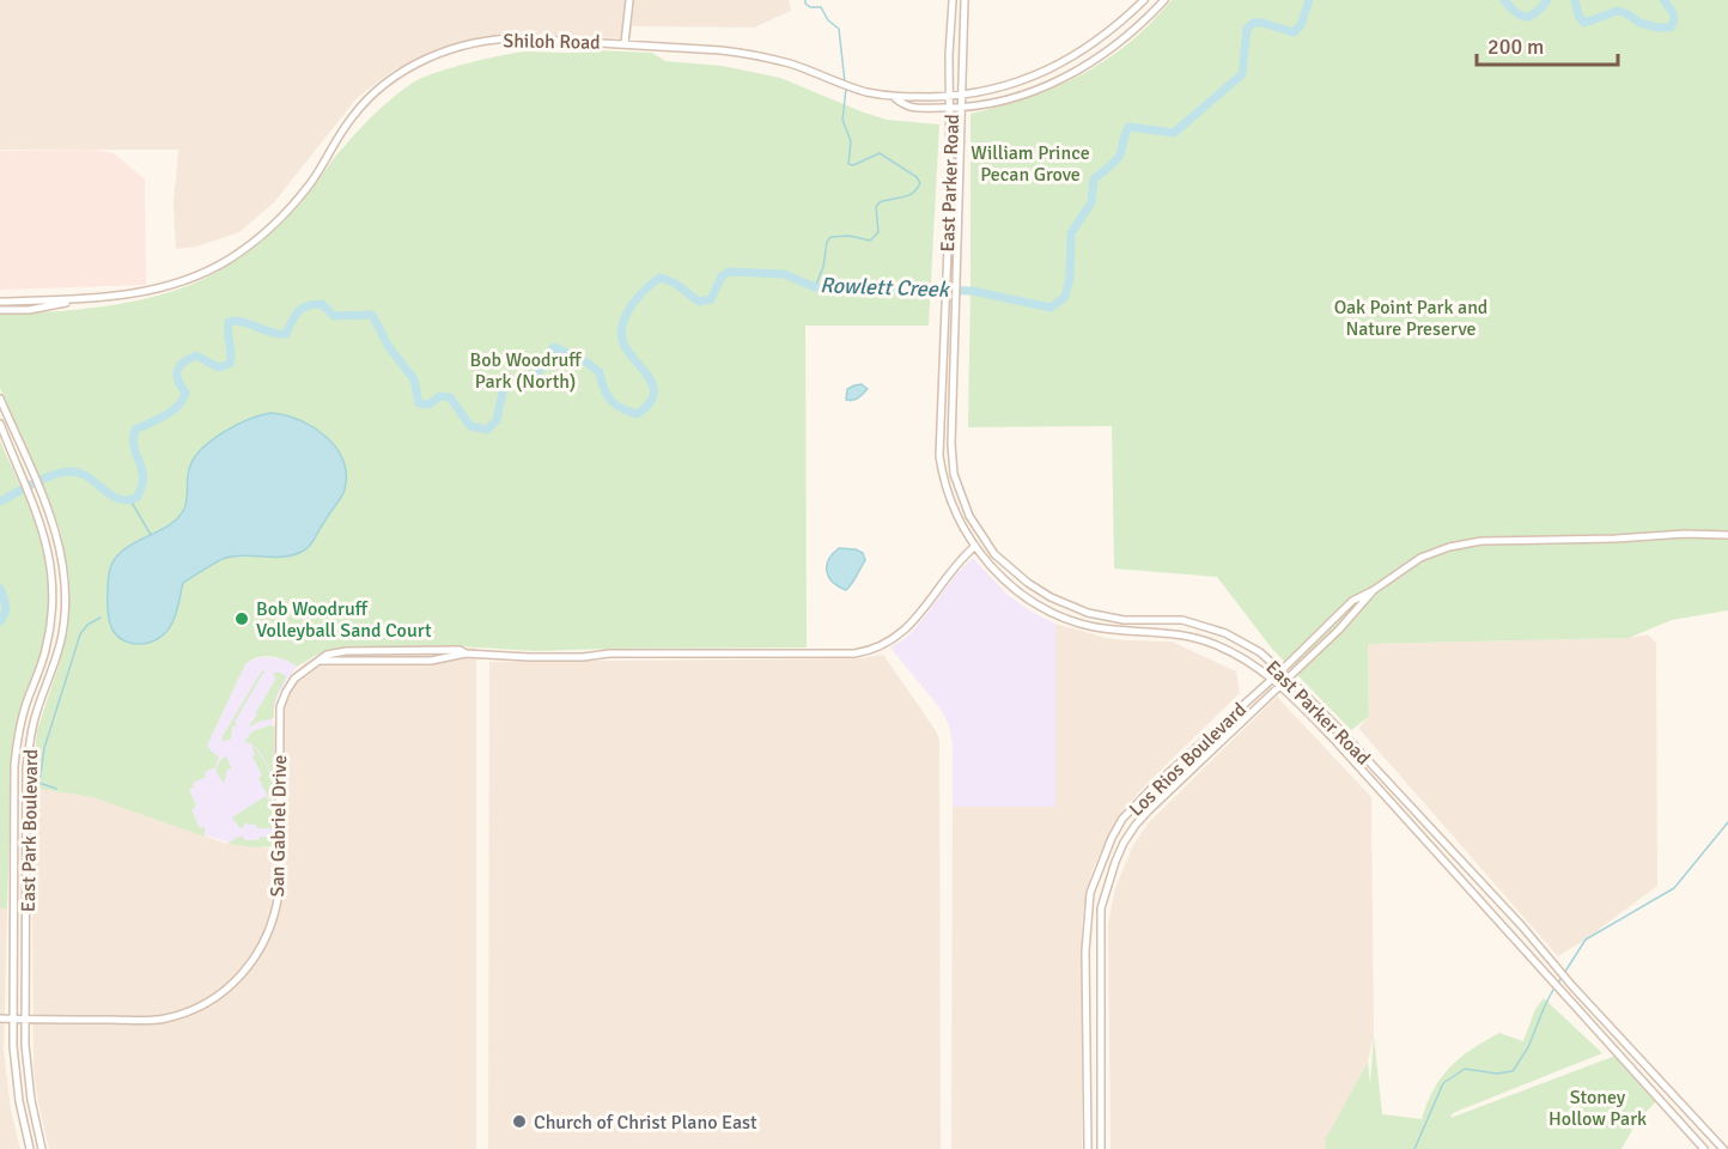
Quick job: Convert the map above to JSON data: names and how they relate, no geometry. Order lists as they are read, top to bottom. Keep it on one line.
{"streets":{"main road":["Shiloh Road","East Parker Road","Los Rios Boulevard","San Gabriel Drive","East Park Boulevard"]},"crossings":[["Shiloh Road","East Parker Road"],["East Parker Road","Los Rios Boulevard"],["East Parker Road","San Gabriel Drive"],["San Gabriel Drive","East Park Boulevard"]],"water":["Rowlett Creek"],"parks":["William Prince Pecan Grove","Oak Point Park and Nature Preserve","Bob Woodruff Park (North)","Stoney Hollow Park"],"places":["Bob Woodruff Volleyball Sand Court","Church of Christ Plano East"],"scale_bar":"200 m"}
